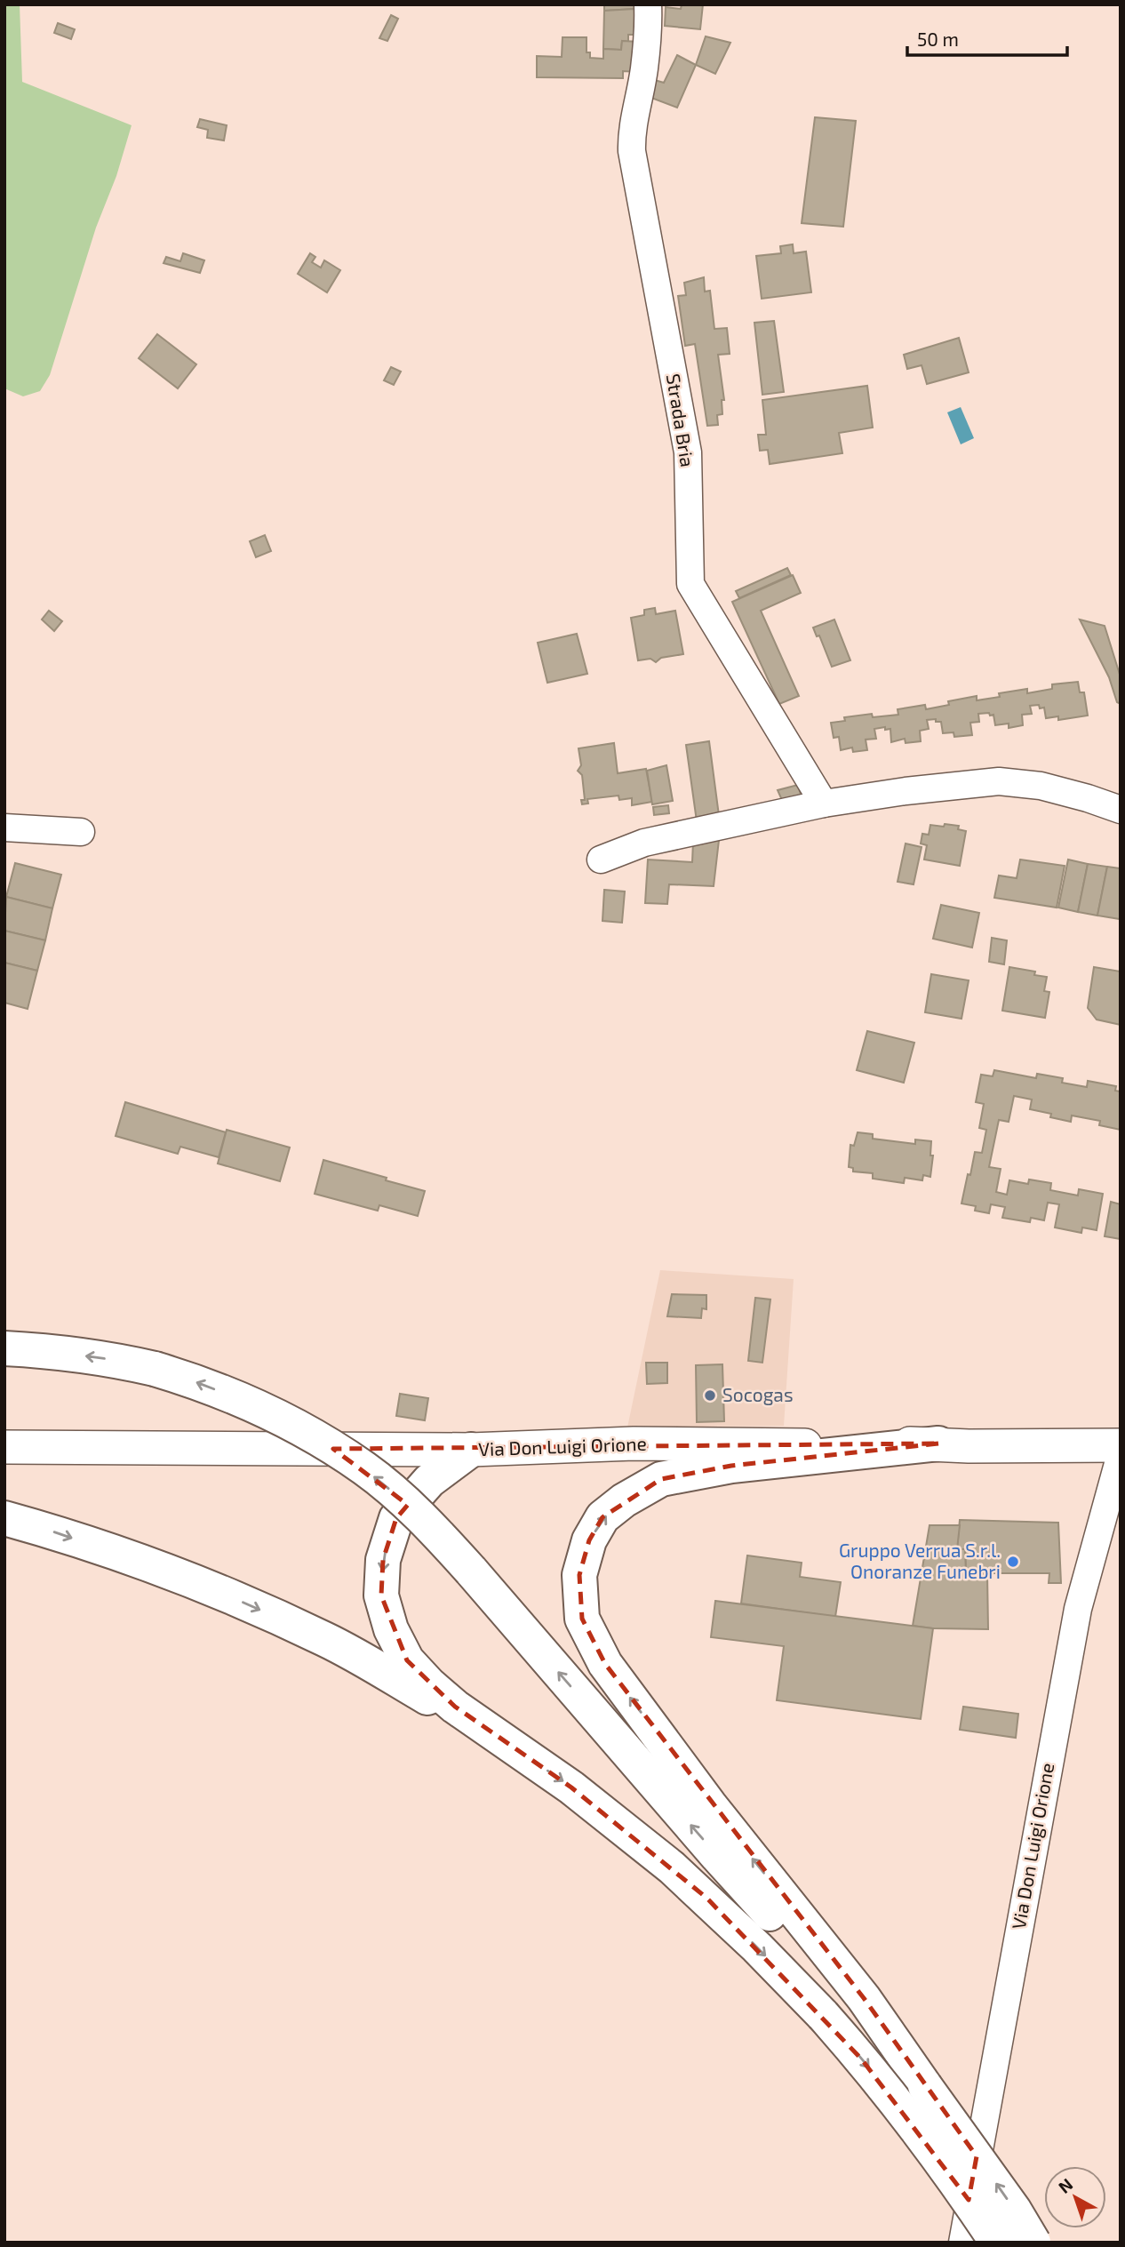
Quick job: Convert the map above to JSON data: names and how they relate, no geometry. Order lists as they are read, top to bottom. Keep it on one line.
{"streets":{"main road":["Via Don Luigi Orione"],"street":["Strada Bria"]},"places":["Socogas","Gruppo Verrua S.r.l. Onoranze Funebri"],"scale_bar":"50 m","north":"top left"}
